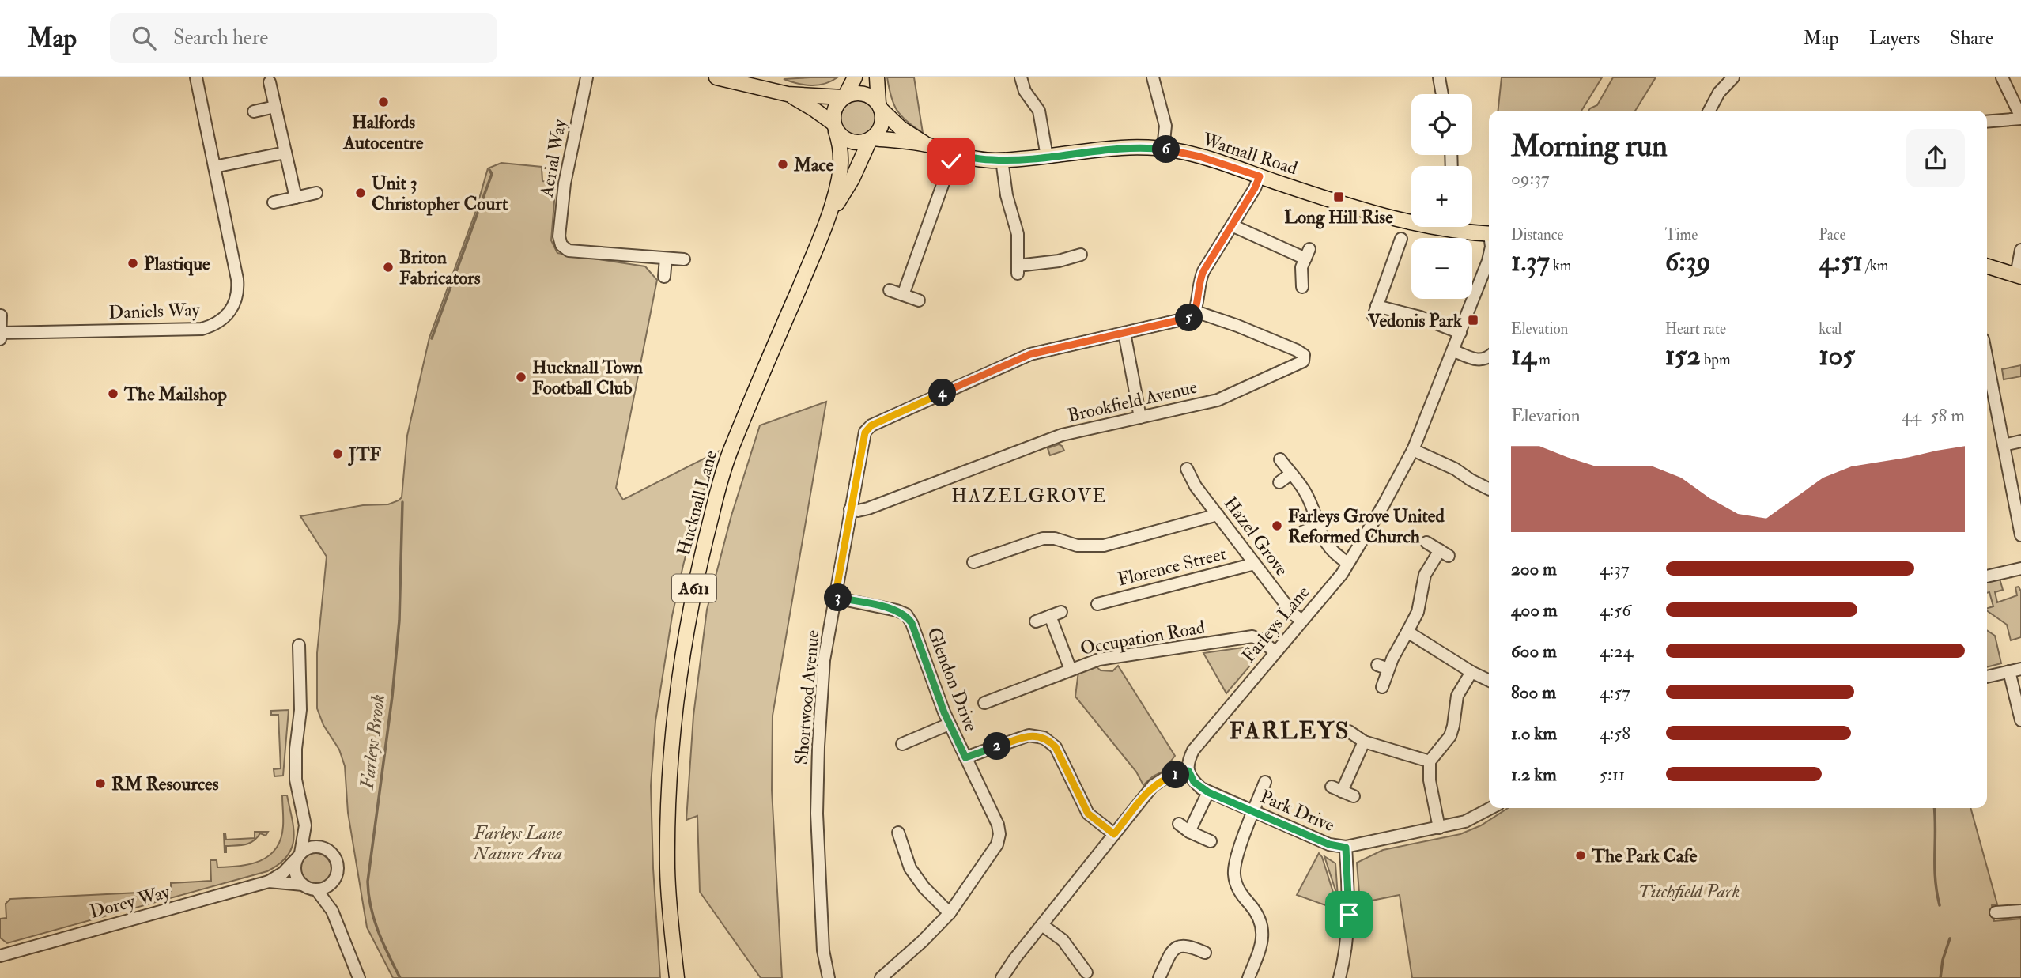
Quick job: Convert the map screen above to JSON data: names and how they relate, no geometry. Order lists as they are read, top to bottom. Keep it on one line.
{"streets":{"main road":["Watnall Road","Hucknall Lane","A611"],"street":["Aerial Way","Daniels Way","Brookfield Avenue","Hazel Grove","Florence Street","Farleys Lane","Occupation Road","Glendon Drive","Shortwood Avenue","Park Drive","Dorey Way"]},"crossings":[["Watnall Road","Hucknall Lane"],["Brookfield Avenue","Shortwood Avenue"],["Hazel Grove","Florence Street"],["Hazel Grove","Farleys Lane"],["Farleys Lane","Occupation Road"],["Farleys Lane","Park Drive"],["Glendon Drive","Shortwood Avenue"]],"districts":["HAZELGROVE","FARLEYS"],"water":["Farleys Brook"],"parks":["Farleys Lane Nature Area","Titchfield Park"],"places":{"other":["Halfords Autocentre","Mace","Unit 3 Christopher Court","Plastique","Briton Fabricators","Hucknall Town Football Club","The Mailshop","JTF","Farleys Grove United Reformed Church","RM Resources","The Park Cafe"],"transit":["Long Hill Rise","Vedonis Park"]},"page":{"header":"Map","search":"Search here","nav":["Map","Layers","Share"],"map_buttons":["+","−"],"heading":["Morning run","09:37"],"pins":["6","5","4","3","2","1"],"stats":[["Distance","1.37 km"],["Time","6:39"],["Pace","4:51 /km"],["Elevation","14 m"],["Heart rate","152 bpm"],["kcal","105"]],"chart":["Elevation","44–58 m"],"list":[{"name":"200 m","note":"4:37"},{"name":"400 m","note":"4:56"},{"name":"600 m","note":"4:24"},{"name":"800 m","note":"4:57"},{"name":"1.0 km","note":"4:58"},{"name":"1.2 km","note":"5:11"}]}}
